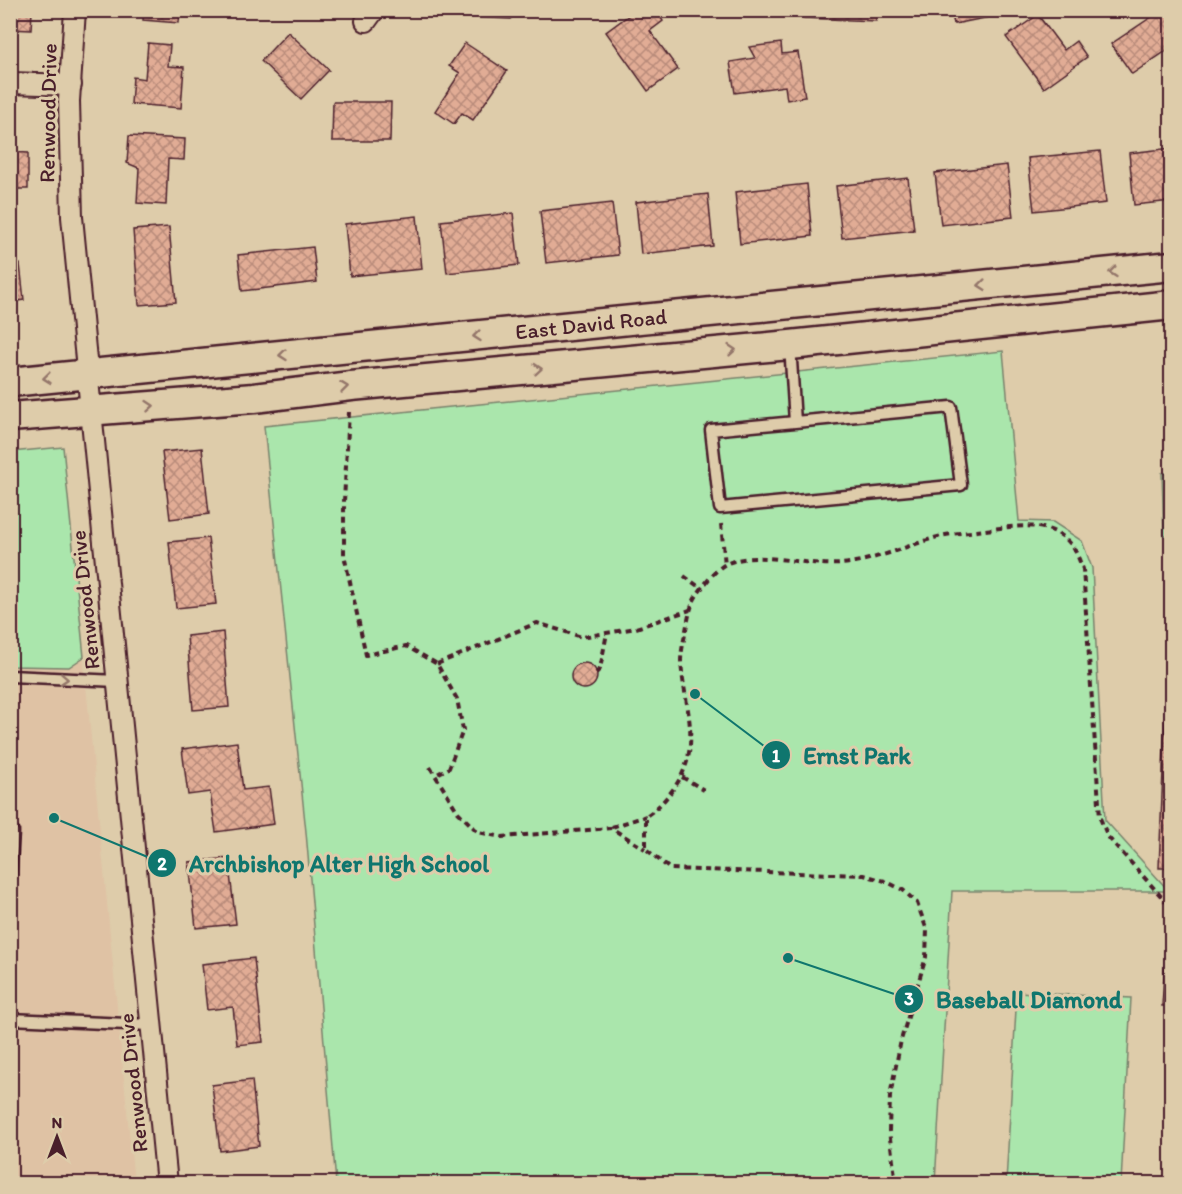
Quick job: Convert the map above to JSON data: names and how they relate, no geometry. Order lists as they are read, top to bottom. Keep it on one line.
{"streets":{"street":["Renwood Drive","East David Road"]},"crossings":[["Renwood Drive","East David Road"]],"places":["Ernst Park","Archbishop Alter High School","Baseball Diamond"],"north":"top"}
